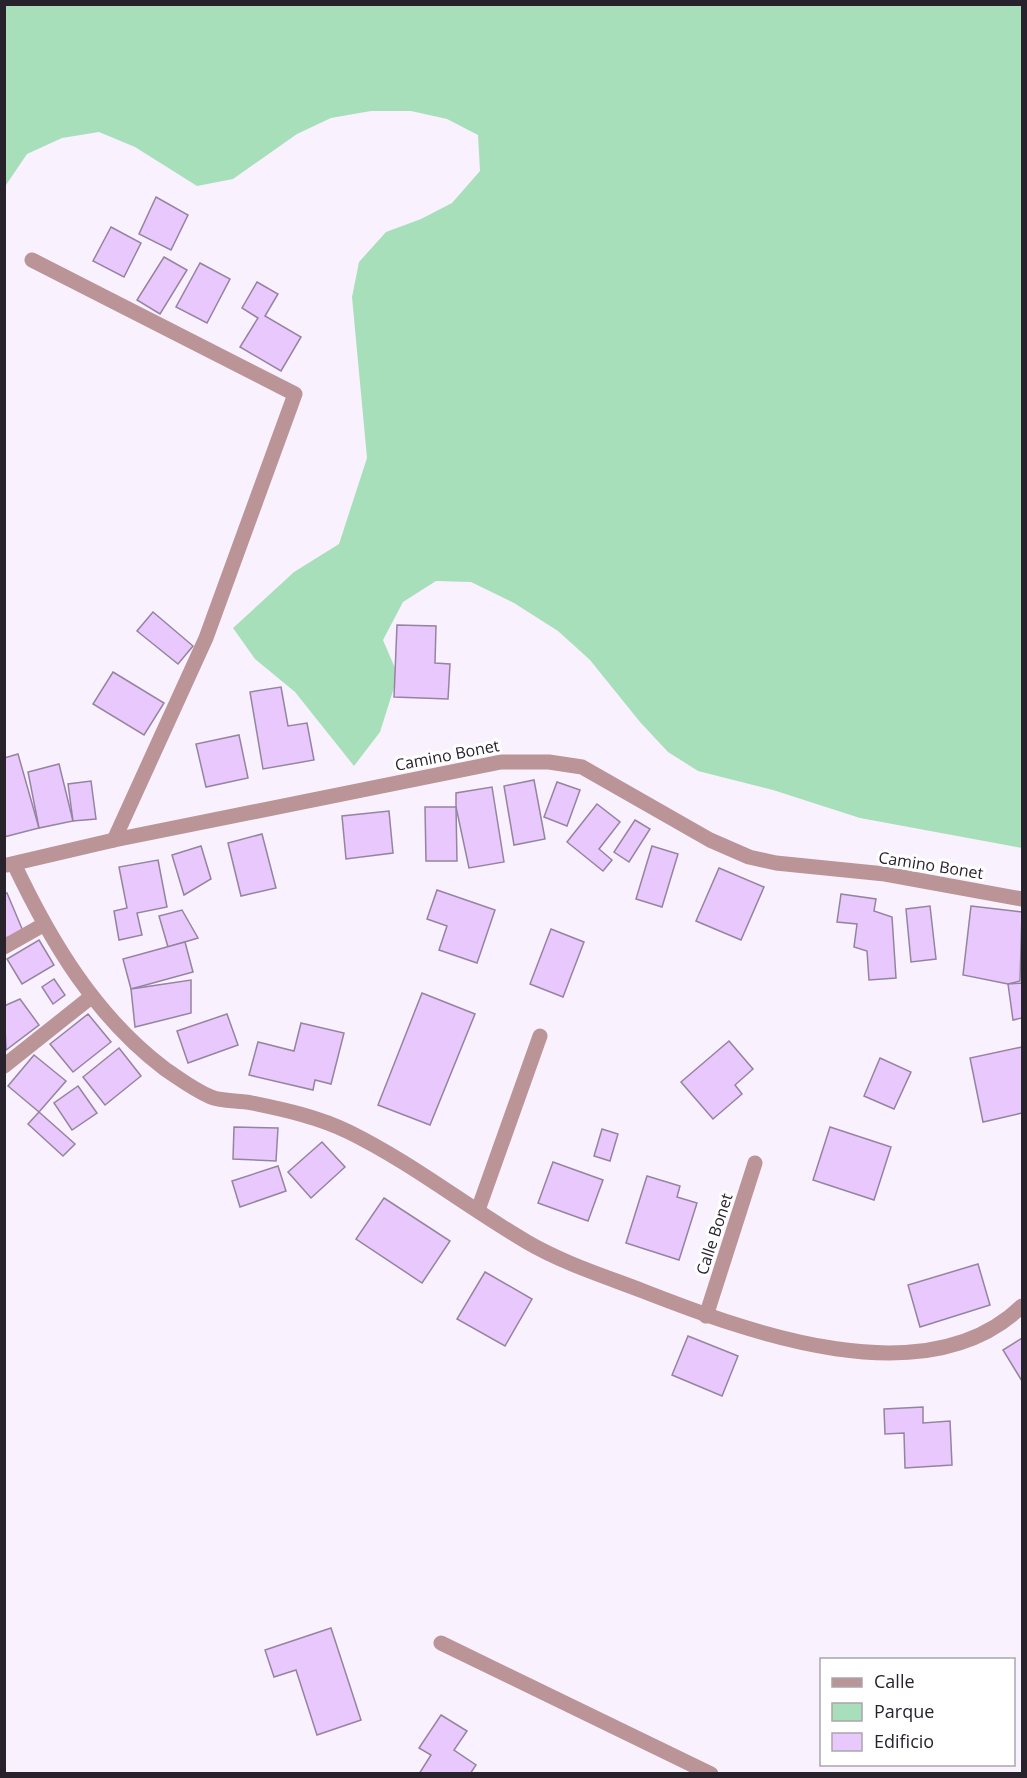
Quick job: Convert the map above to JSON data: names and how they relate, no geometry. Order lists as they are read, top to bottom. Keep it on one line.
{"streets":{"street":["Camino Bonet","Calle Bonet"]},"legend":["Calle","Parque","Edificio"]}
